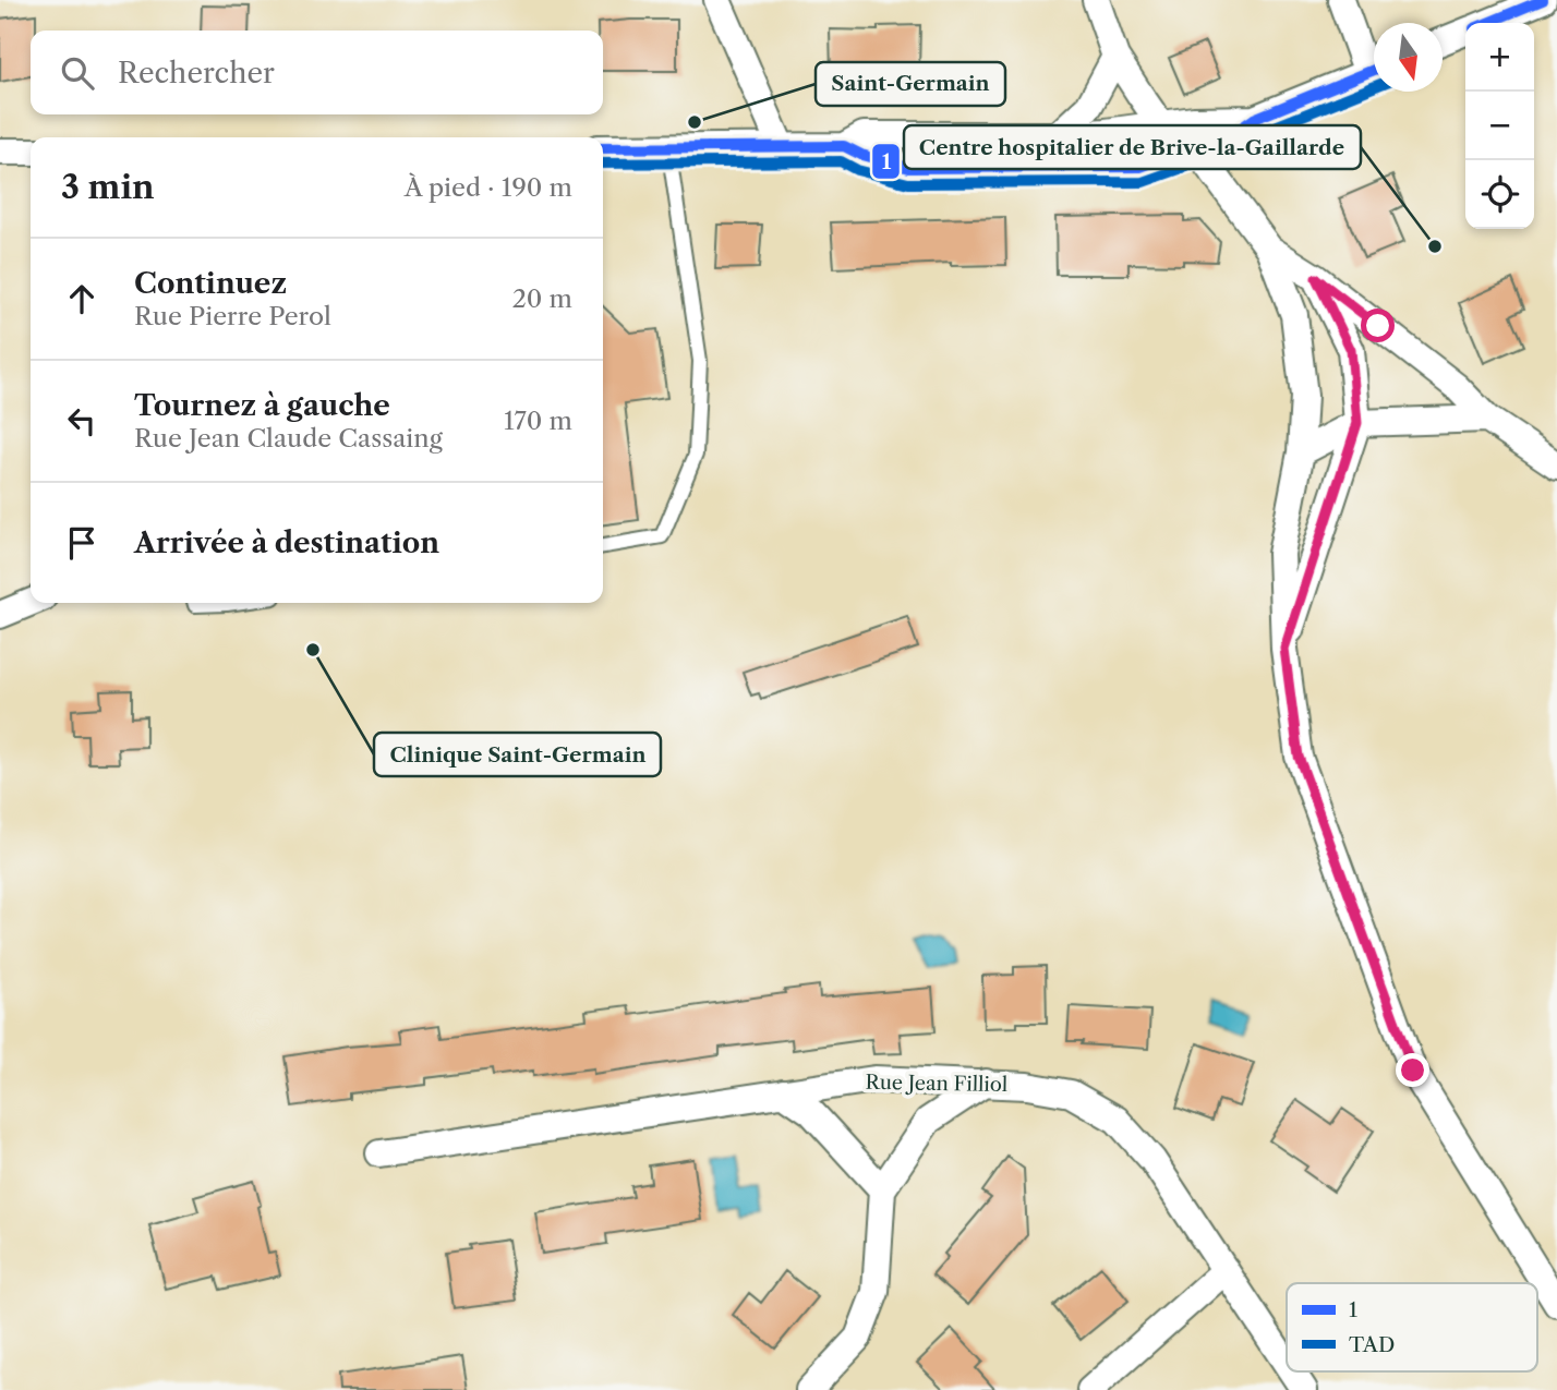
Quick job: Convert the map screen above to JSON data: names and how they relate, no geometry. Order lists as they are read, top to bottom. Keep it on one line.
{"streets":{"street":["Rue Jean Filliol"]},"places":["Saint-Germain","Centre hospitalier de Brive-la-Gaillarde","Clinique Saint-Germain"],"lines":["transit line 1","transit line TAD"],"legend":["1","TAD"],"north":"bottom","page":{"map_buttons":["+","−"],"search":"Rechercher","heading":["3 min","À pied · 190 m"],"list":[["Continuez","Rue Pierre Perol","20 m"],["Tournez à gauche","Rue Jean Claude Cassaing","170 m"],"Arrivée à destination"]}}
